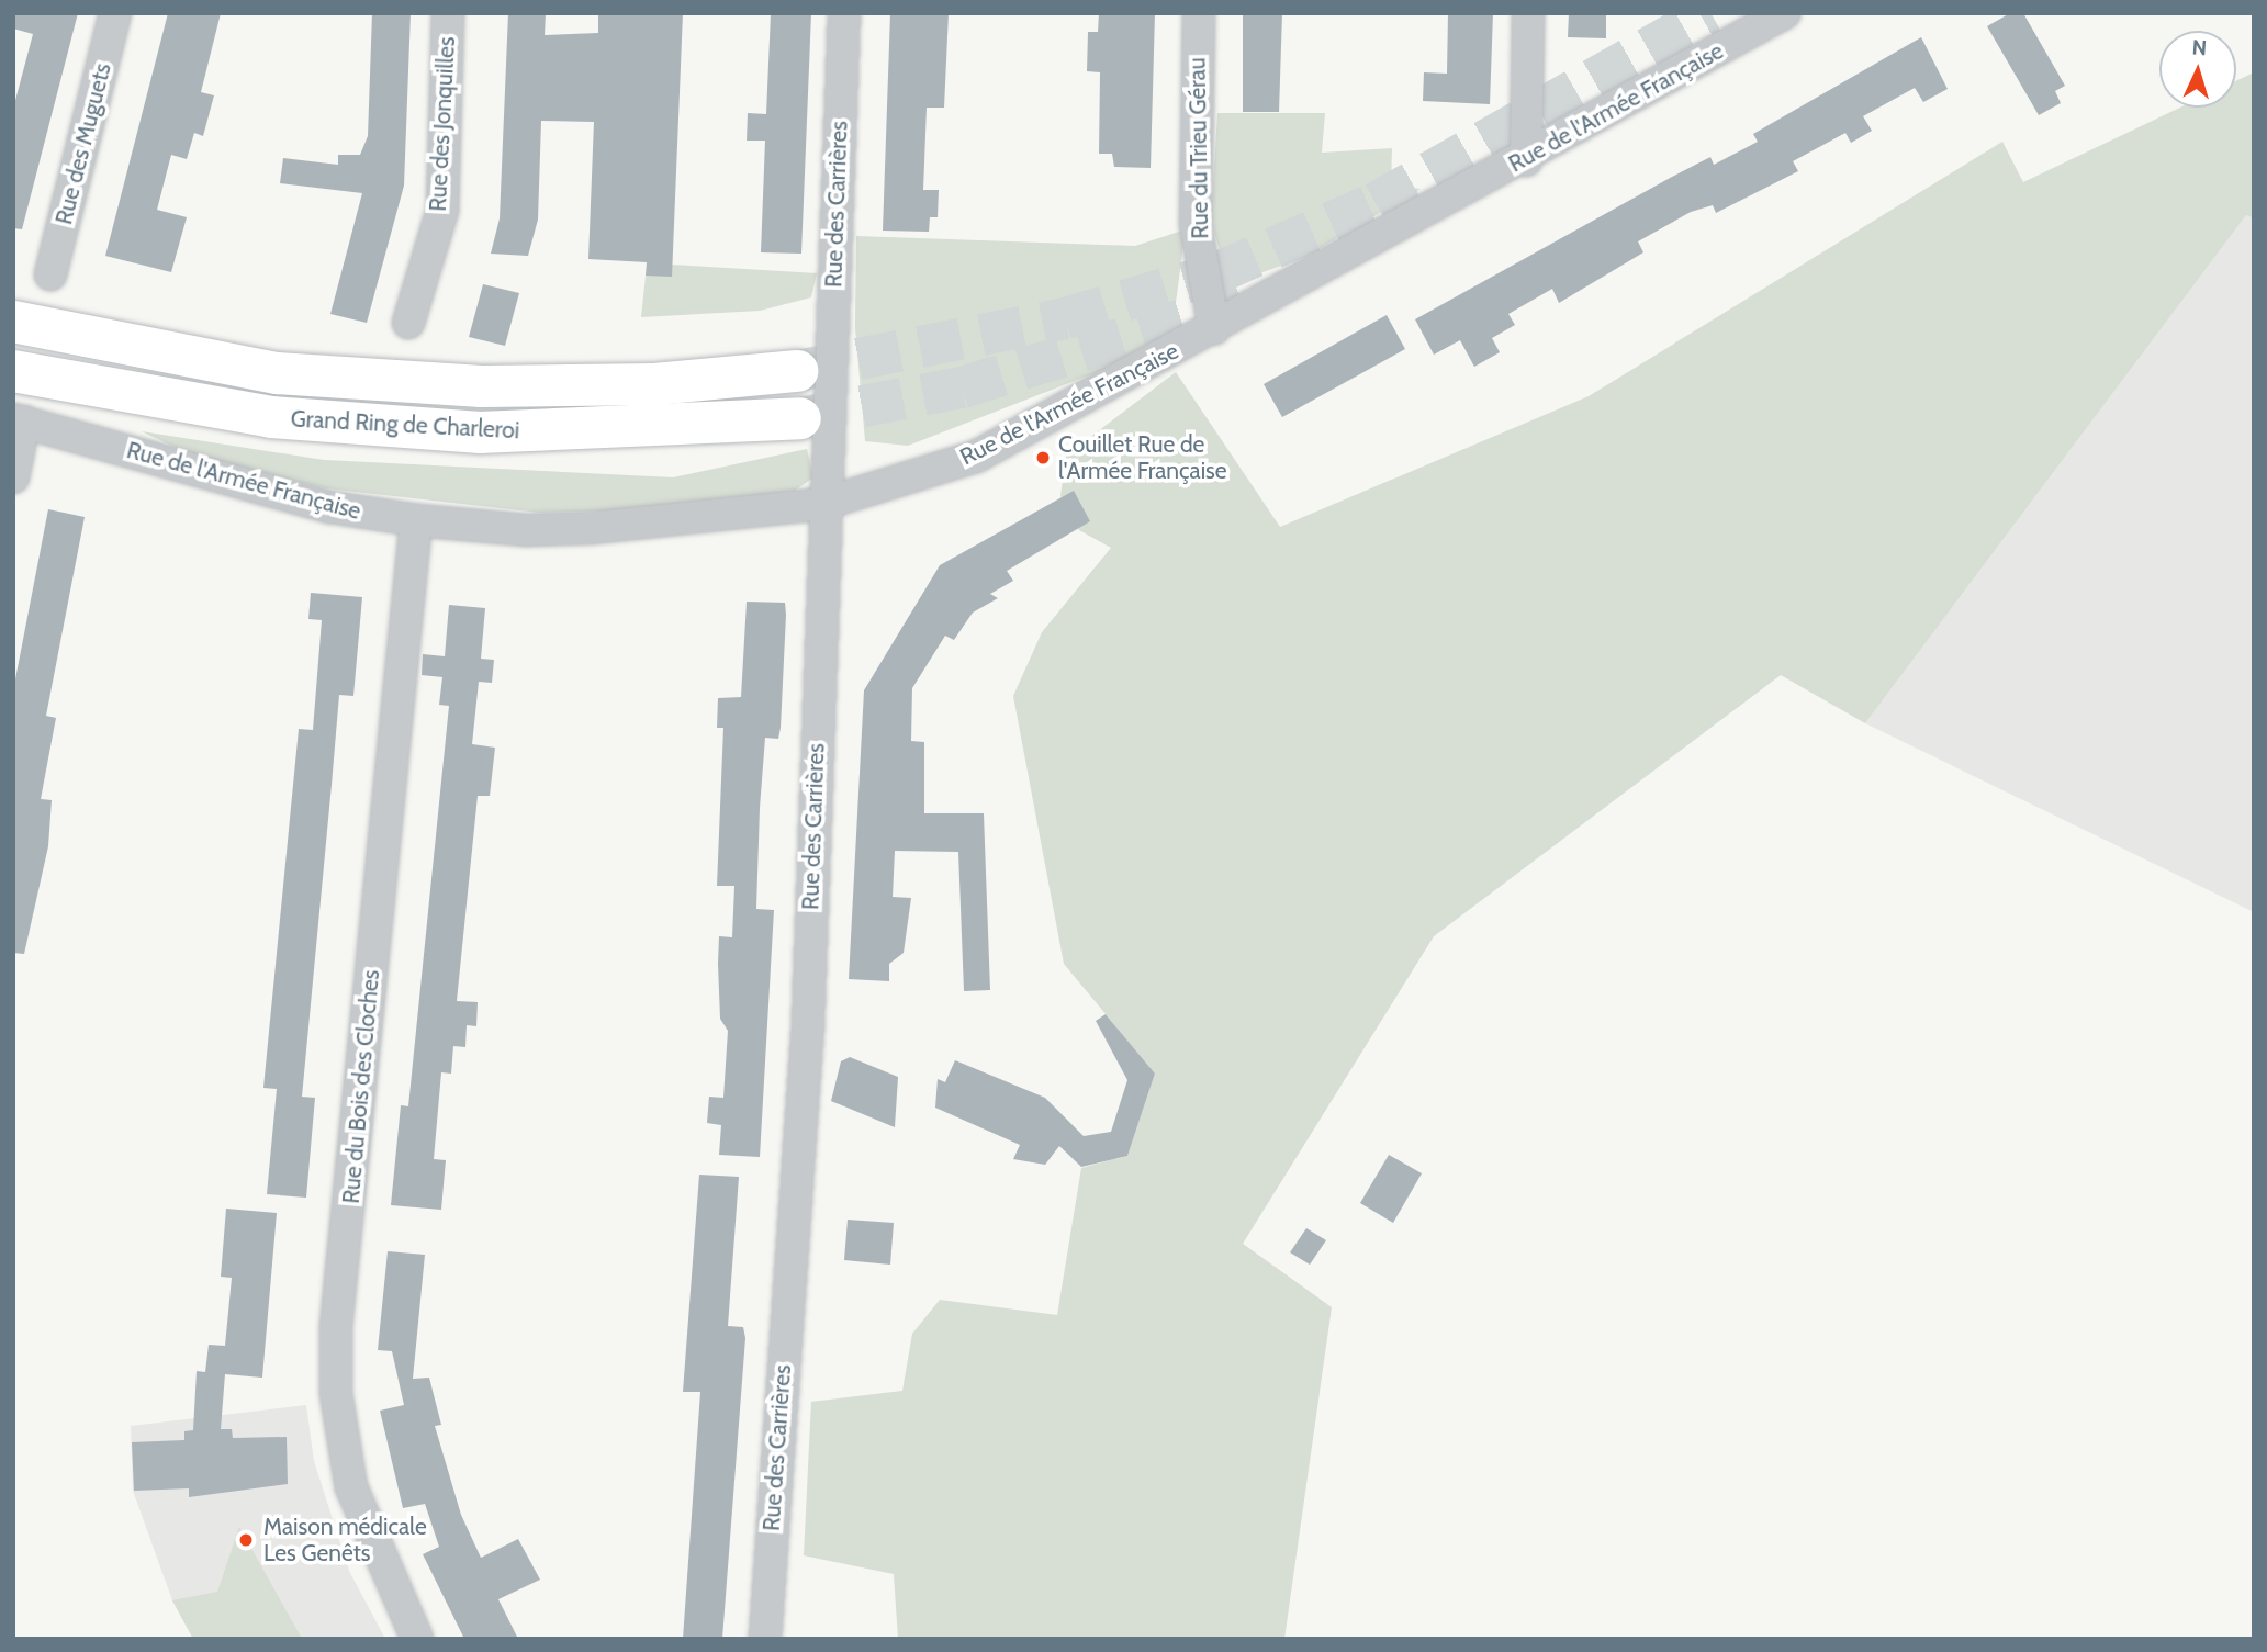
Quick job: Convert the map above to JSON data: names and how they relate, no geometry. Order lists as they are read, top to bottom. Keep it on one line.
{"streets":{"highway":["Grand Ring de Charleroi"],"street":["Rue de l'Armée Française","Rue des Jonquilles","Rue des Muguets","Rue du Trieu Gérau","Rue des Carrières","Rue du Bois des Cloches"]},"crossings":[["Rue de l'Armée Française","Rue du Trieu Gérau"],["Rue de l'Armée Française","Rue des Carrières"],["Rue de l'Armée Française","Rue du Bois des Cloches"]],"places":["Couillet Rue de l'Armée Française","Maison médicale Les Genêts"],"north":"top"}
